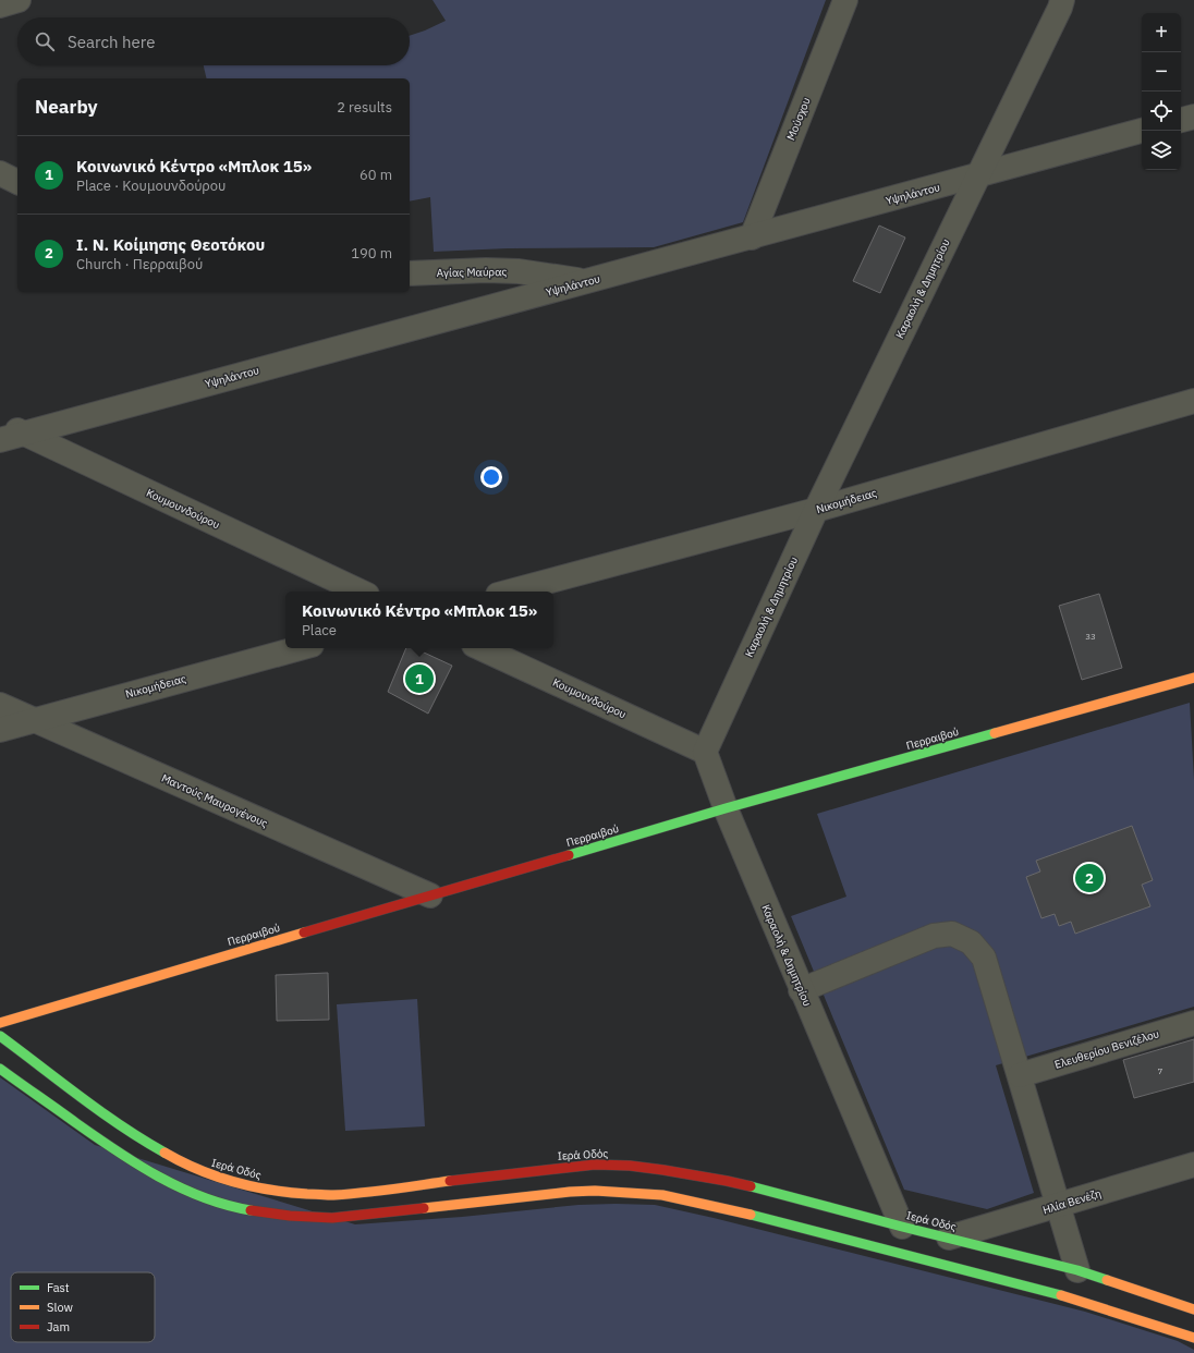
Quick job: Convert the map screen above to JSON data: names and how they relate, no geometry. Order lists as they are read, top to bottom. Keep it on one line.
{"streets":{"main road":["Περραιβού","Ιερά Οδός"],"street":["Μούσχου","Υψηλάντου","Αγίας Μαύρας","Καραολή & Δημητρίου","Νικομήδειας","Κουμουνδούρου","Μαντούς Μαυρογένους","Ελευθερίου Βενιζέλου","Ηλία Βενέζη"]},"crossings":[["Μούσχου","Υψηλάντου"],["Υψηλάντου","Αγίας Μαύρας"],["Υψηλάντου","Καραολή & Δημητρίου"],["Υψηλάντου","Κουμουνδούρου"],["Καραολή & Δημητρίου","Νικομήδειας"],["Καραολή & Δημητρίου","Κουμουνδούρου"],["Καραολή & Δημητρίου","Περραιβού"],["Καραολή & Δημητρίου","Ιερά Οδός"],["Νικομήδειας","Μαντούς Μαυρογένους"],["Περραιβού","Μαντούς Μαυρογένους"],["Ιερά Οδός","Ηλία Βενέζη"]],"house_numbers":["33","7"],"legend":["Fast","Slow","Jam"],"page":{"map_buttons":["+","−"],"search":"Search here","heading":["Nearby","2 results"],"list":[{"mark":"1","name":"Κοινωνικό Κέντρο «Μπλοκ 15»","note":"Place · Κουμουνδούρου","value":"60 m"},{"mark":"2","name":"Ι. Ν. Κοίμησης Θεοτόκου","note":"Church · Περραιβού","value":"190 m"}],"popup":["Κοινωνικό Κέντρο «Μπλοκ 15»","Place"],"pins":["1","2"]}}
